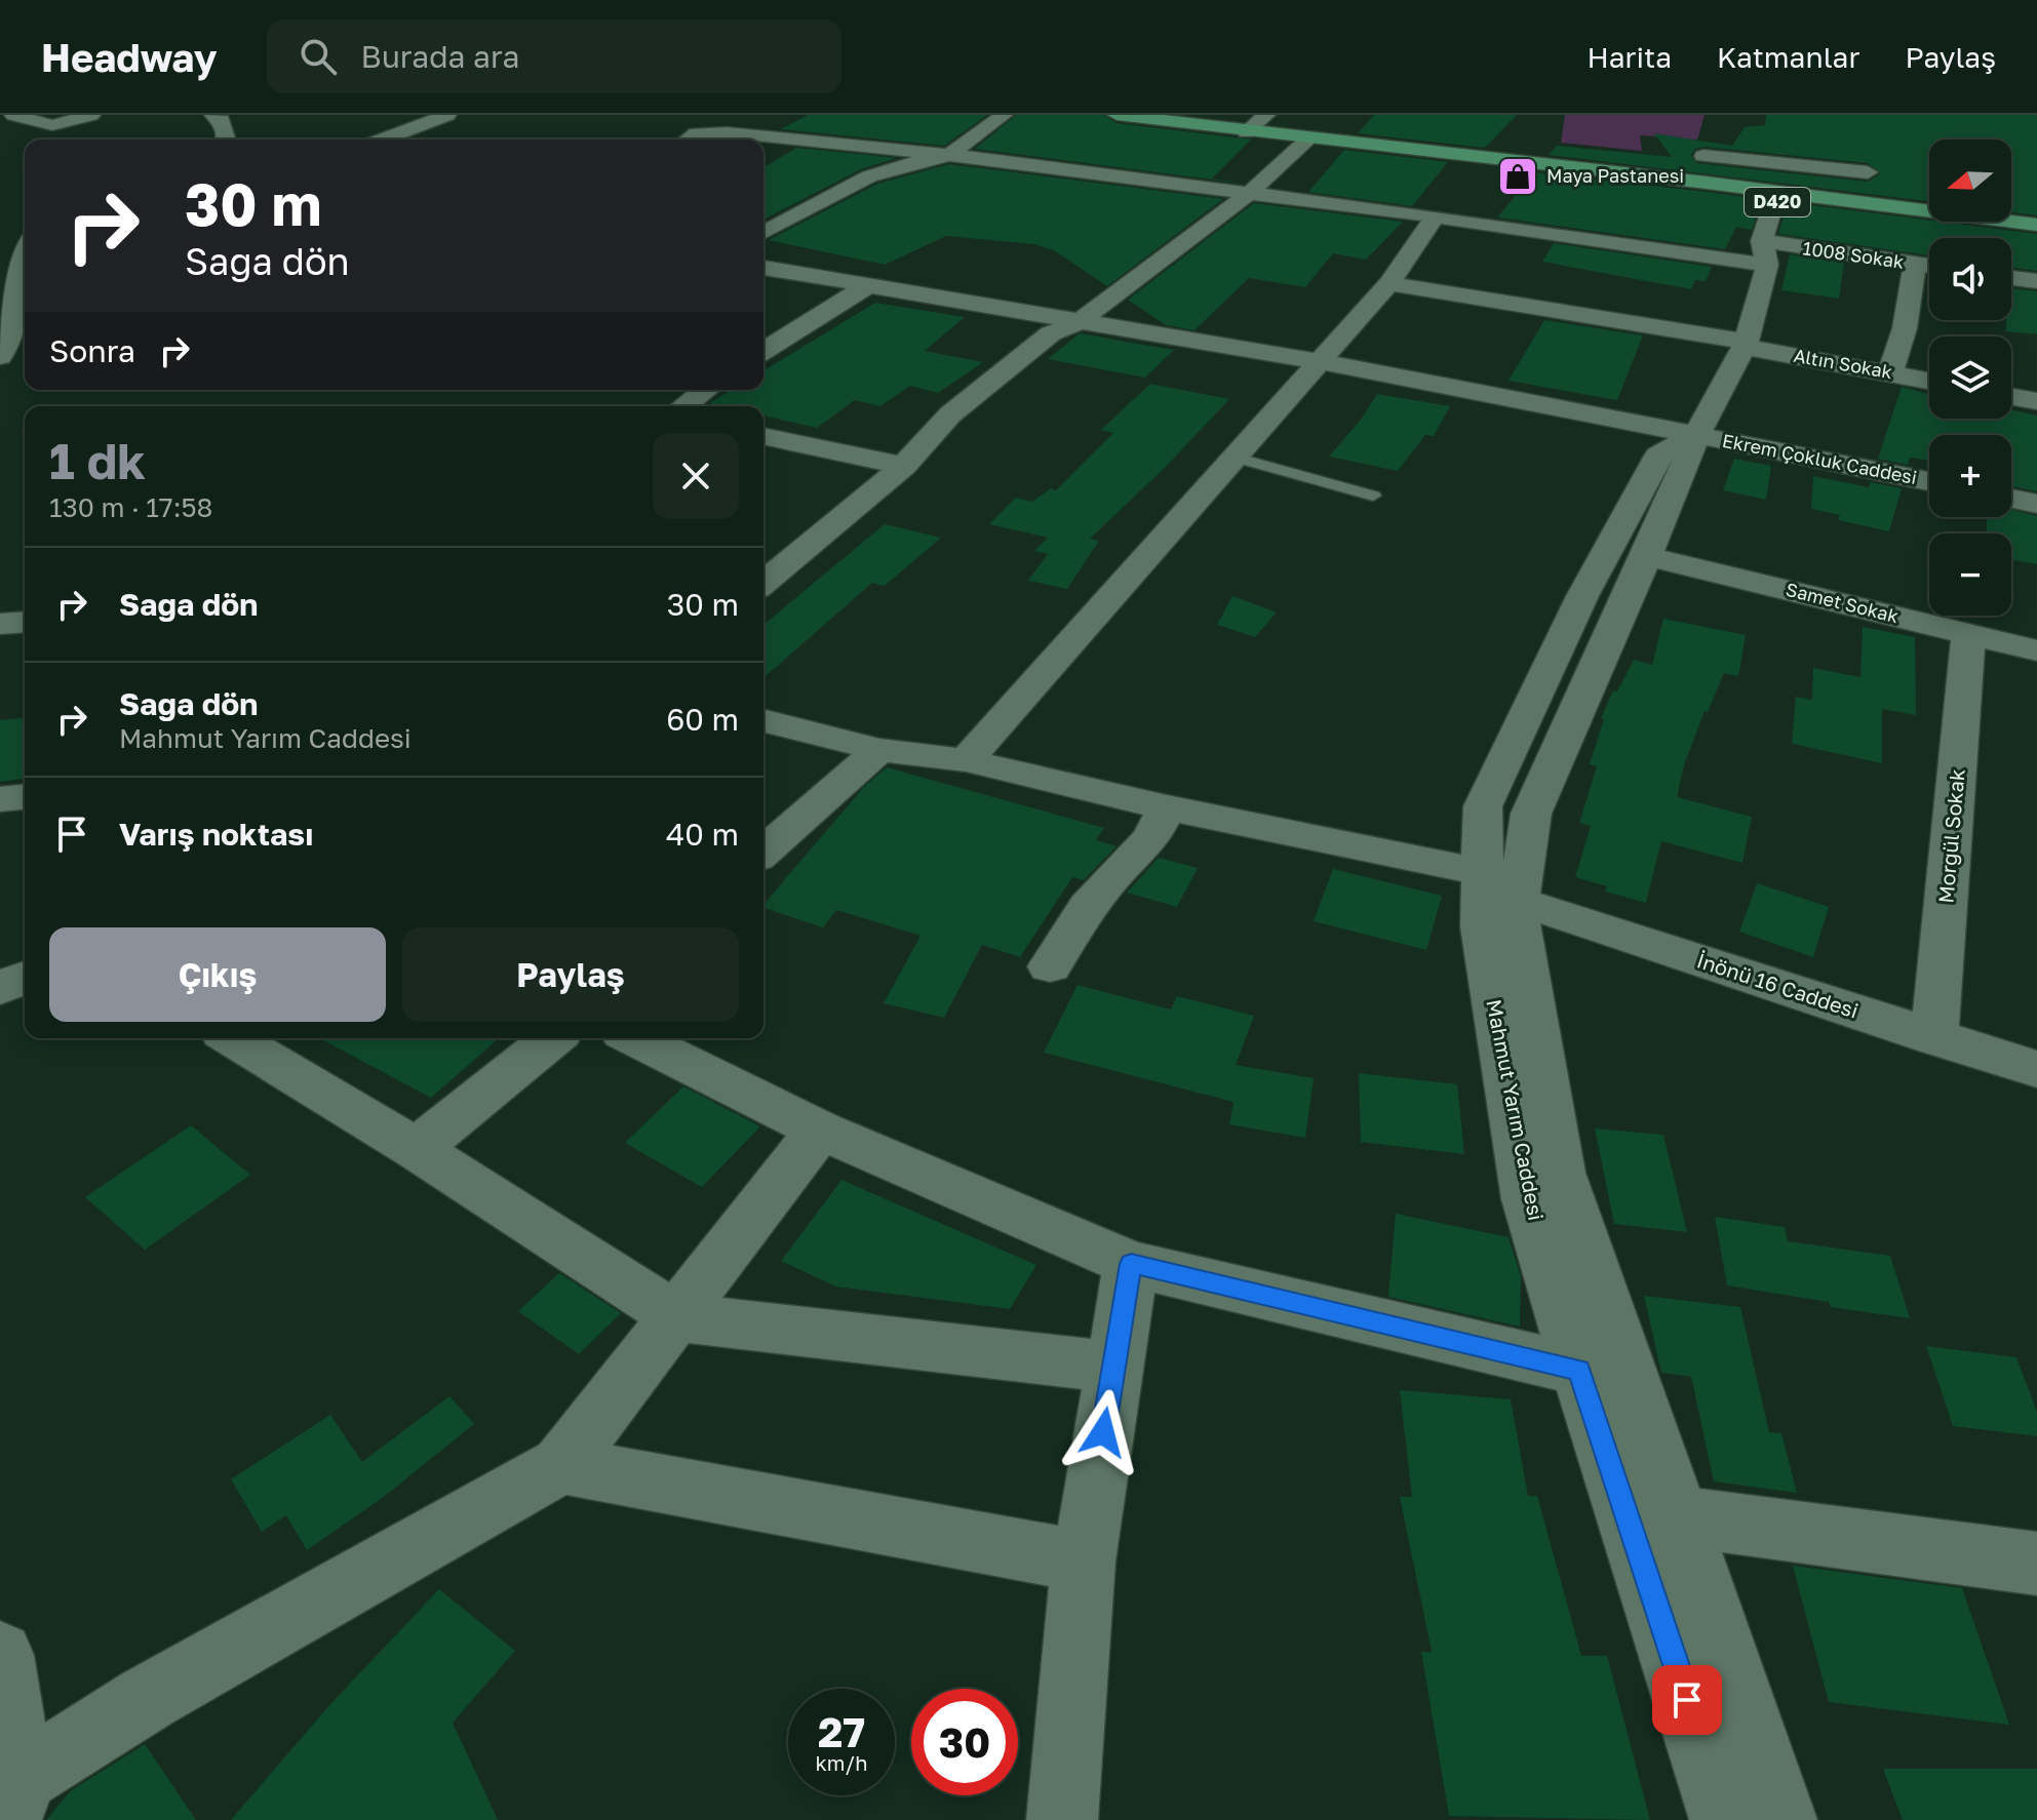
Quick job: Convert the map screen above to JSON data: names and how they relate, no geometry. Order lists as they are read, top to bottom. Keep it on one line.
{"streets":{"main road":["D420"],"street":["1008 Sokak","Altın Sokak","Ekrem Çokluk Caddesi","Samet Sokak","Morgül Sokak","İnönü 16 Caddesi","Mahmut Yarım Caddesi"]},"crossings":[["D420","Mahmut Yarım Caddesi"],["1008 Sokak","Mahmut Yarım Caddesi"],["Altın Sokak","Mahmut Yarım Caddesi"],["Ekrem Çokluk Caddesi","Mahmut Yarım Caddesi"],["Samet Sokak","Morgül Sokak"],["Samet Sokak","Mahmut Yarım Caddesi"],["Morgül Sokak","İnönü 16 Caddesi"],["İnönü 16 Caddesi","Mahmut Yarım Caddesi"]],"places":{"shop":["Maya Pastanesi"]},"north":"left","page":{"header":"Headway","search":"Burada ara","nav":["Harita","Katmanlar","Paylaş"],"map_buttons":["+","−"],"turn":["30 m","Sağa dön"],"then":"Sonra","heading":["1 dk","130 m · 17:58"],"list":[{"name":"Sağa dön","value":"30 m"},{"name":"Sağa dön","note":"Mahmut Yarım Caddesi","value":"60 m"},{"name":"Varış noktası","value":"40 m"}],"buttons":["Çıkış","Paylaş"],"speed":"27 km/h","limit":"30"}}
